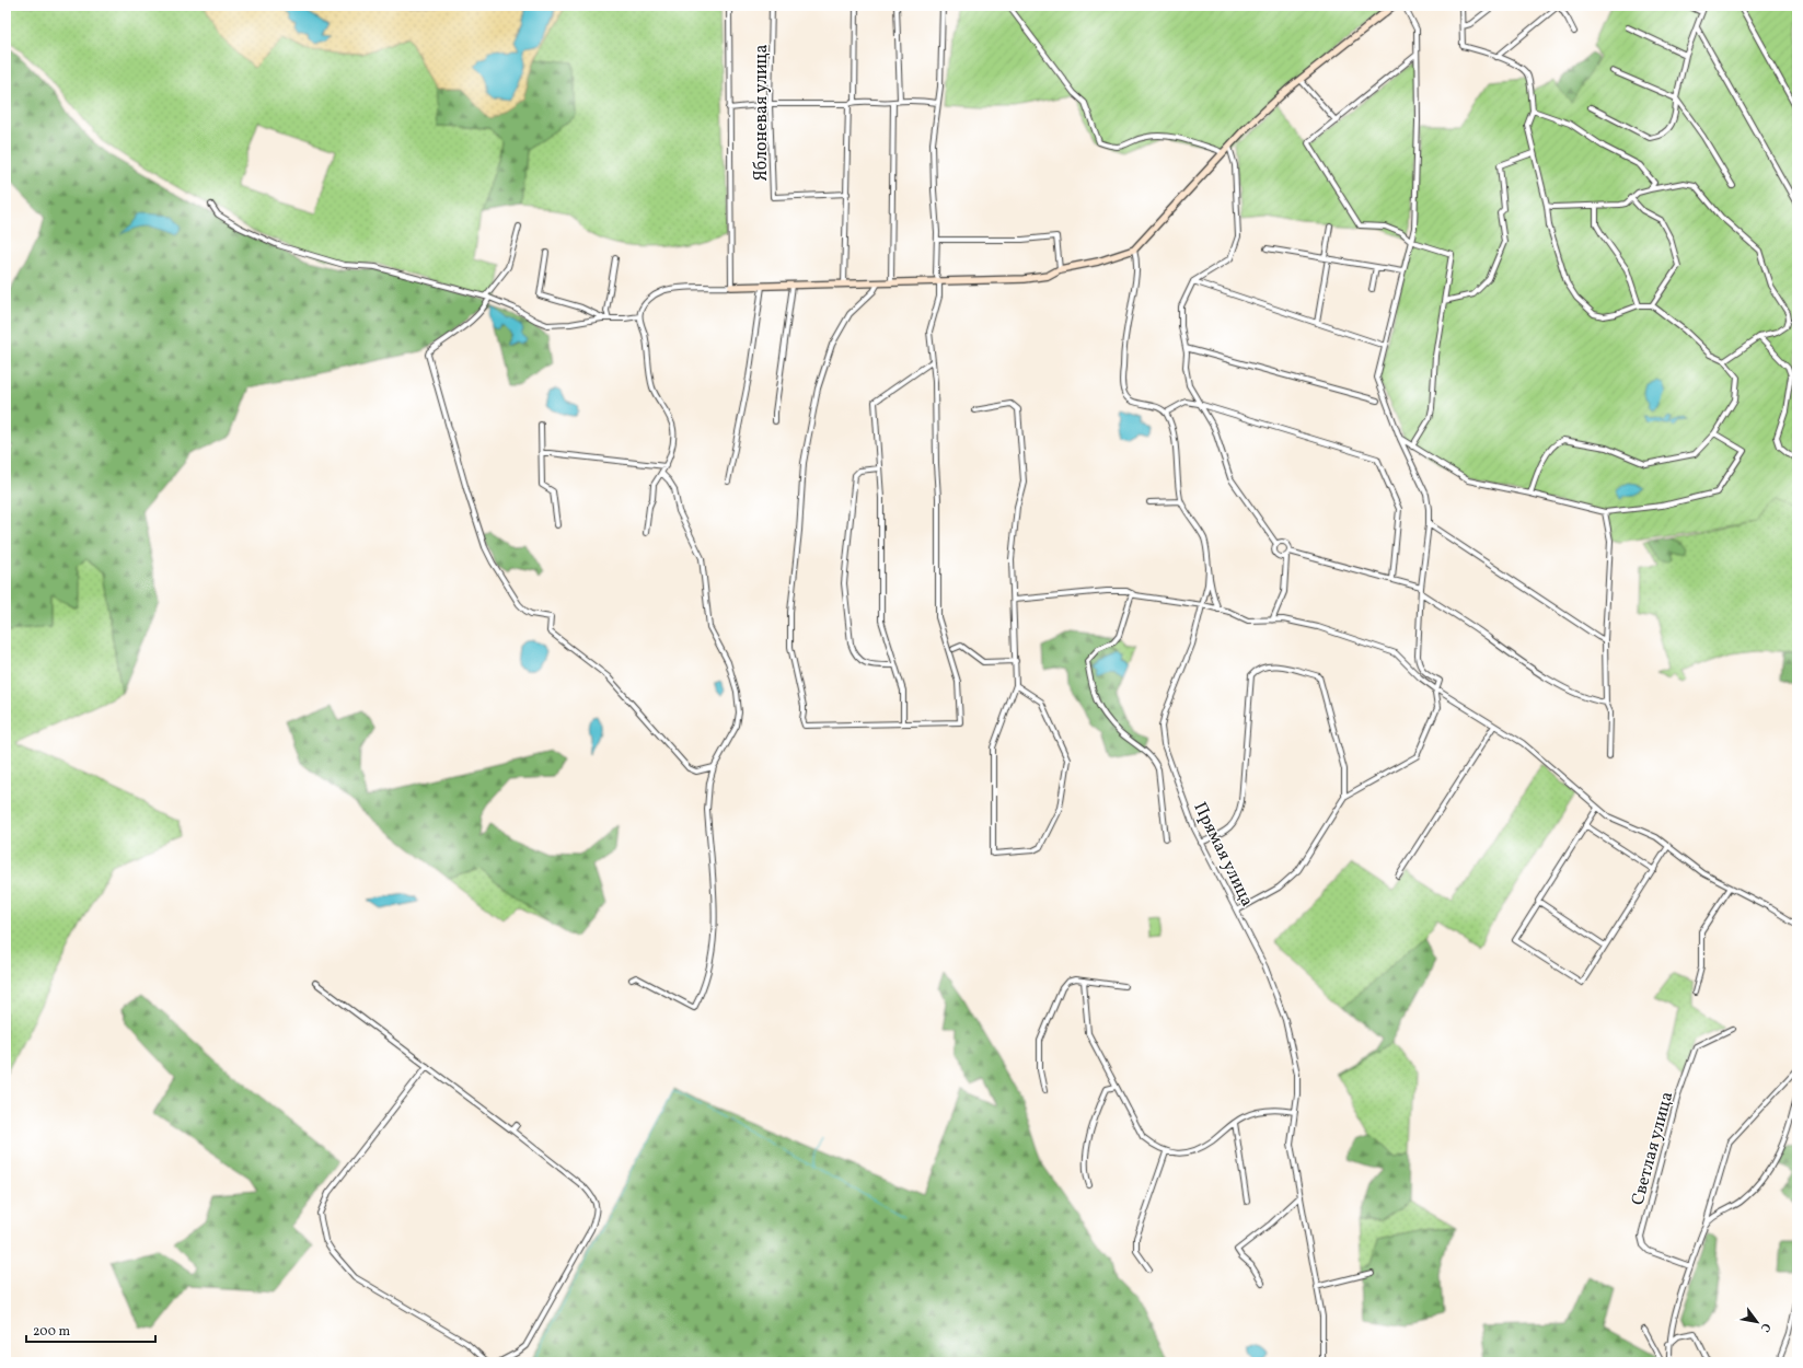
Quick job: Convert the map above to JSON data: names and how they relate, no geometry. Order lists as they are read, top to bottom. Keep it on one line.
{"streets":{"street":["Яблоневая улица","Прямая улица","Светлая улица"]},"scale_bar":"200 m","north":"bottom right"}
